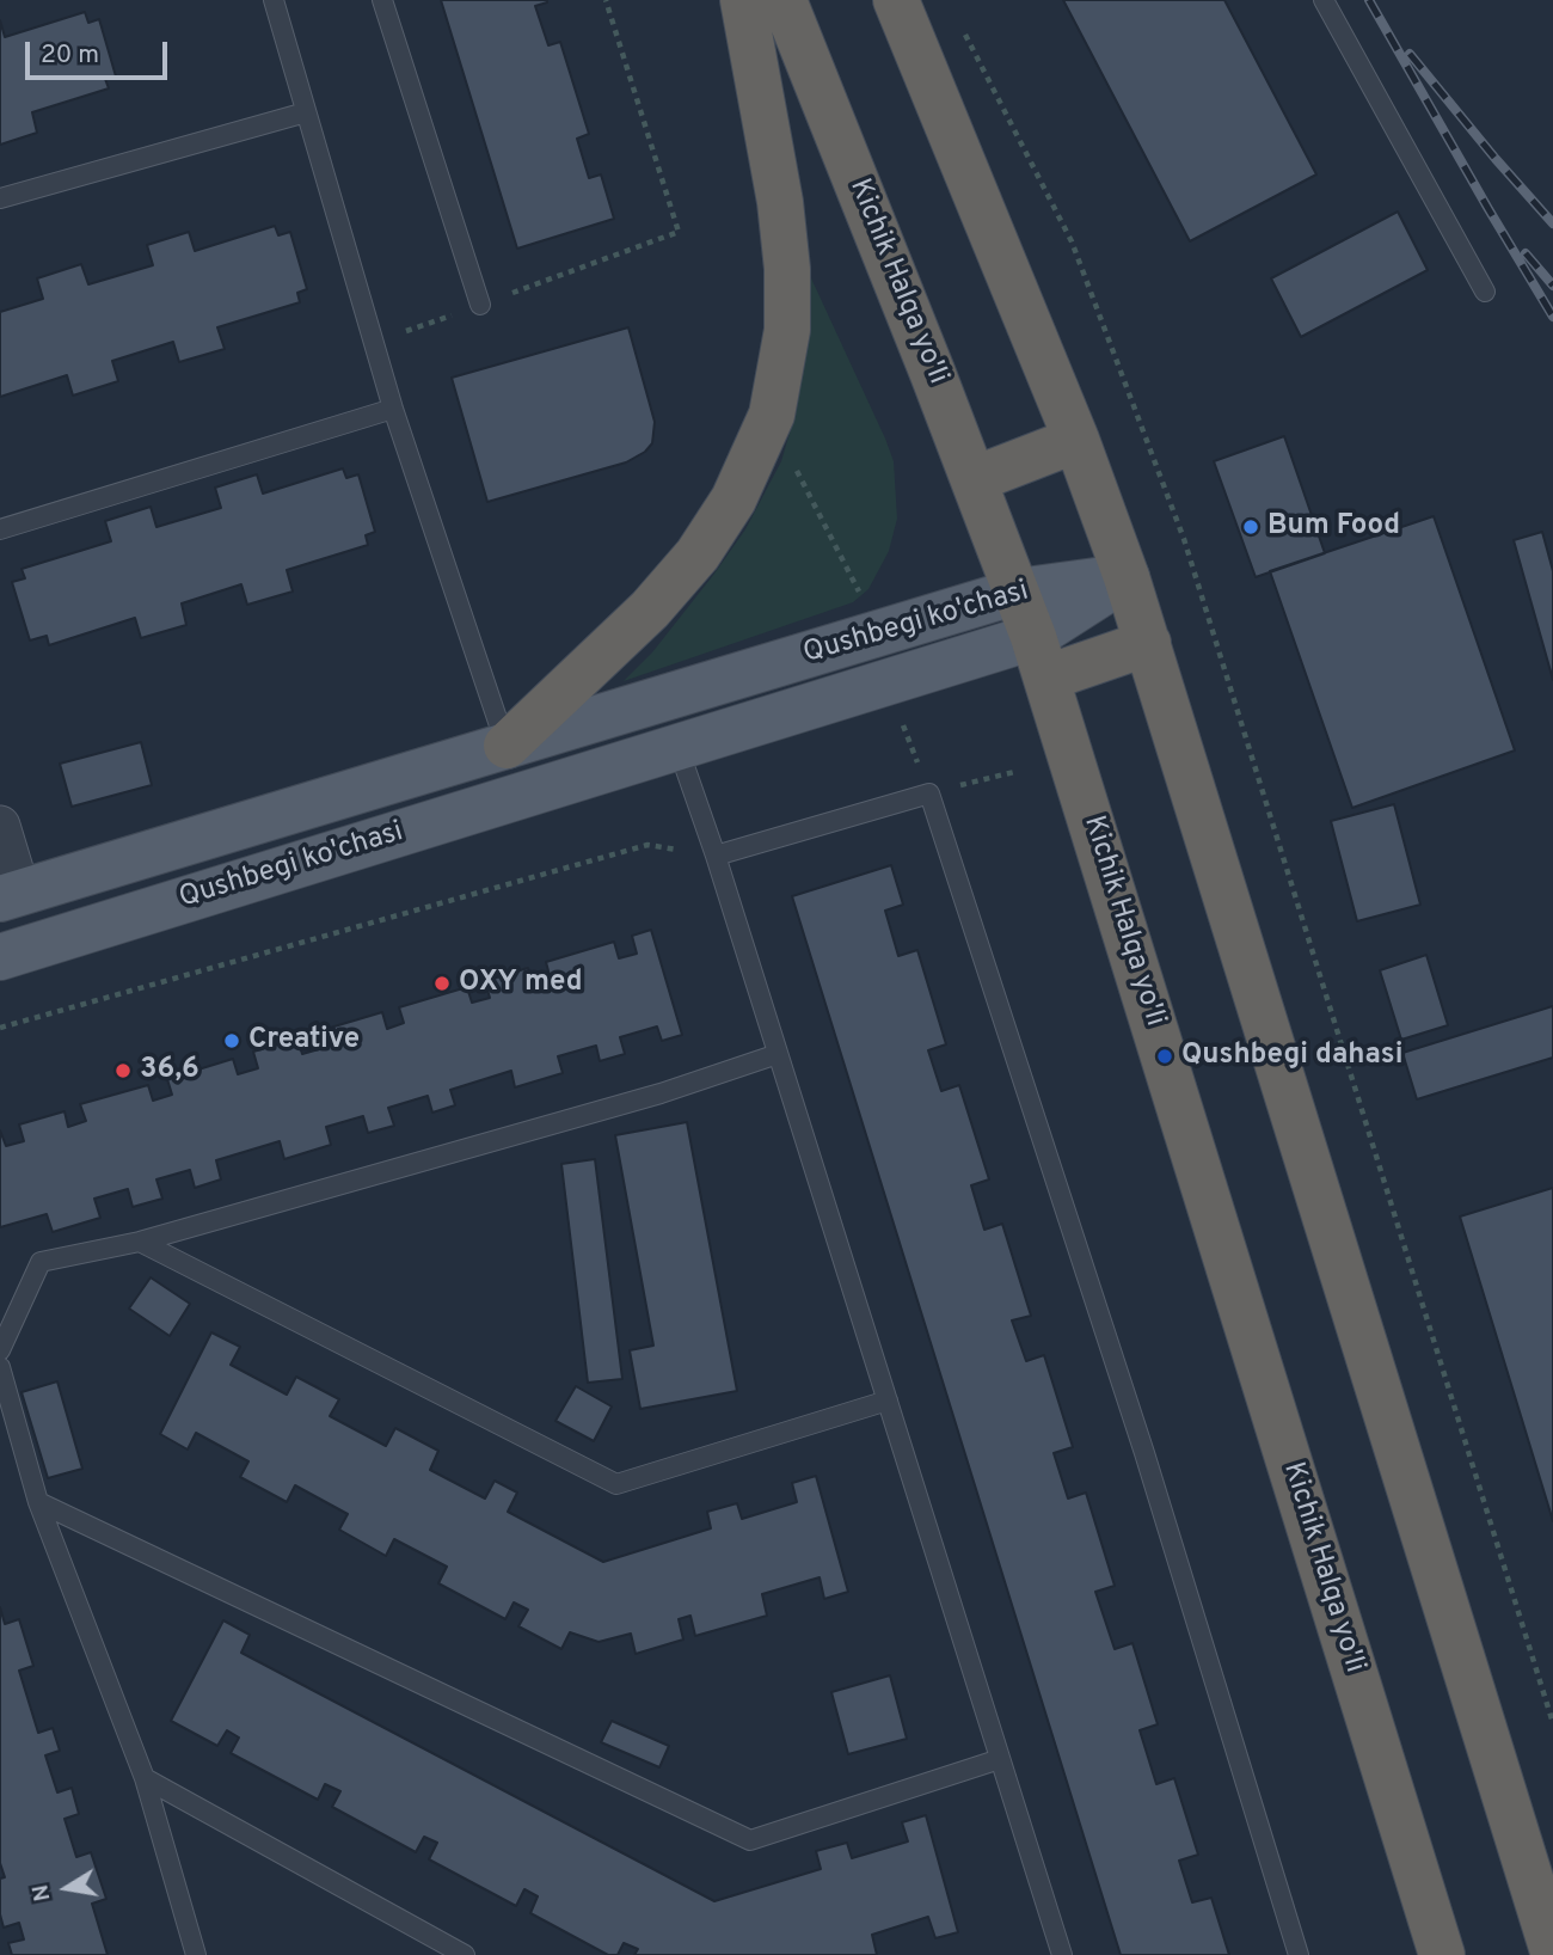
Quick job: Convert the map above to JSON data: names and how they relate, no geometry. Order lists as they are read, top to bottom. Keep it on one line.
{"streets":{"highway":["Kichik Halqa yo'li"],"main road":["Qushbegi ko'chasi"]},"crossings":[["Kichik Halqa yo'li","Qushbegi ko'chasi"]],"places":["Bum Food","OXY med","Creative","Qushbegi dahasi","36,6"],"scale_bar":"20 m","north":"left"}
